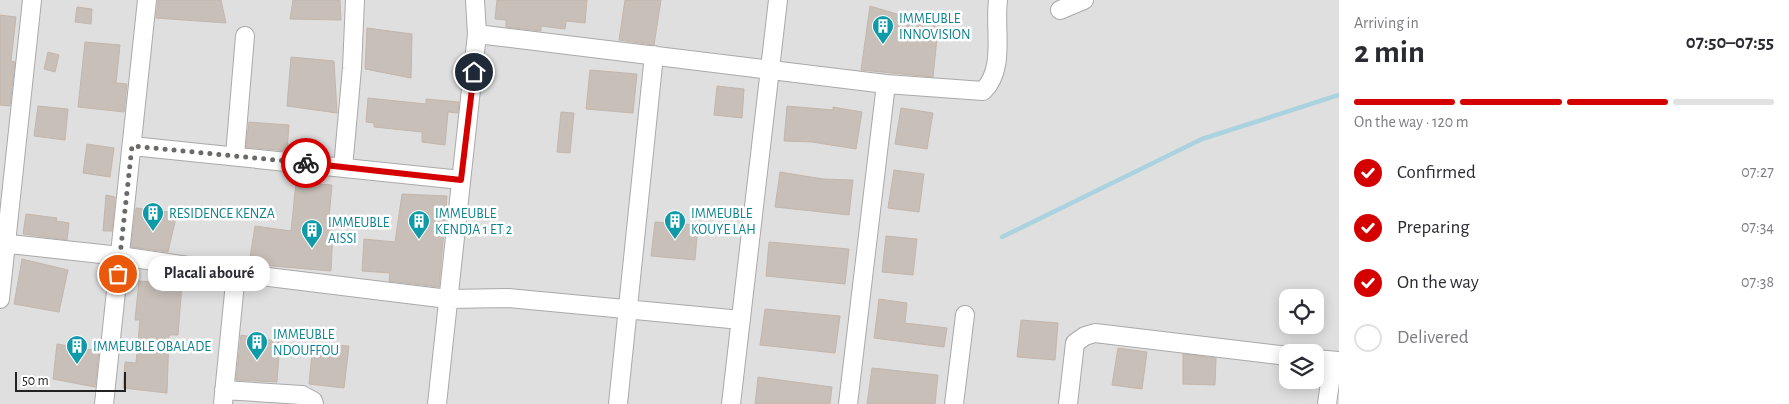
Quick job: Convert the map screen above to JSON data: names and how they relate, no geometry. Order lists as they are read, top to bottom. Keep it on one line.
{"places":{"building":["IMMEUBLE INNOVISION","RESIDENCE KENZA","IMMEUBLE KENDJA 1 ET 2","IMMEUBLE KOUYE LAH","IMMEUBLE AISSI","IMMEUBLE NDOUFFOU","IMMEUBLE OBALADE"],"other":["Placali abouré"]},"scale_bar":"50 m","page":{"heading":["2 min","Arriving in","07:50–07:55"],"bar":"On the way · 120 m","list":[["Confirmed","07:27"],["Preparing","07:34"],["On the way","07:38"],"Delivered"],"bubble":"Placali abouré","scale":"50 m"}}
